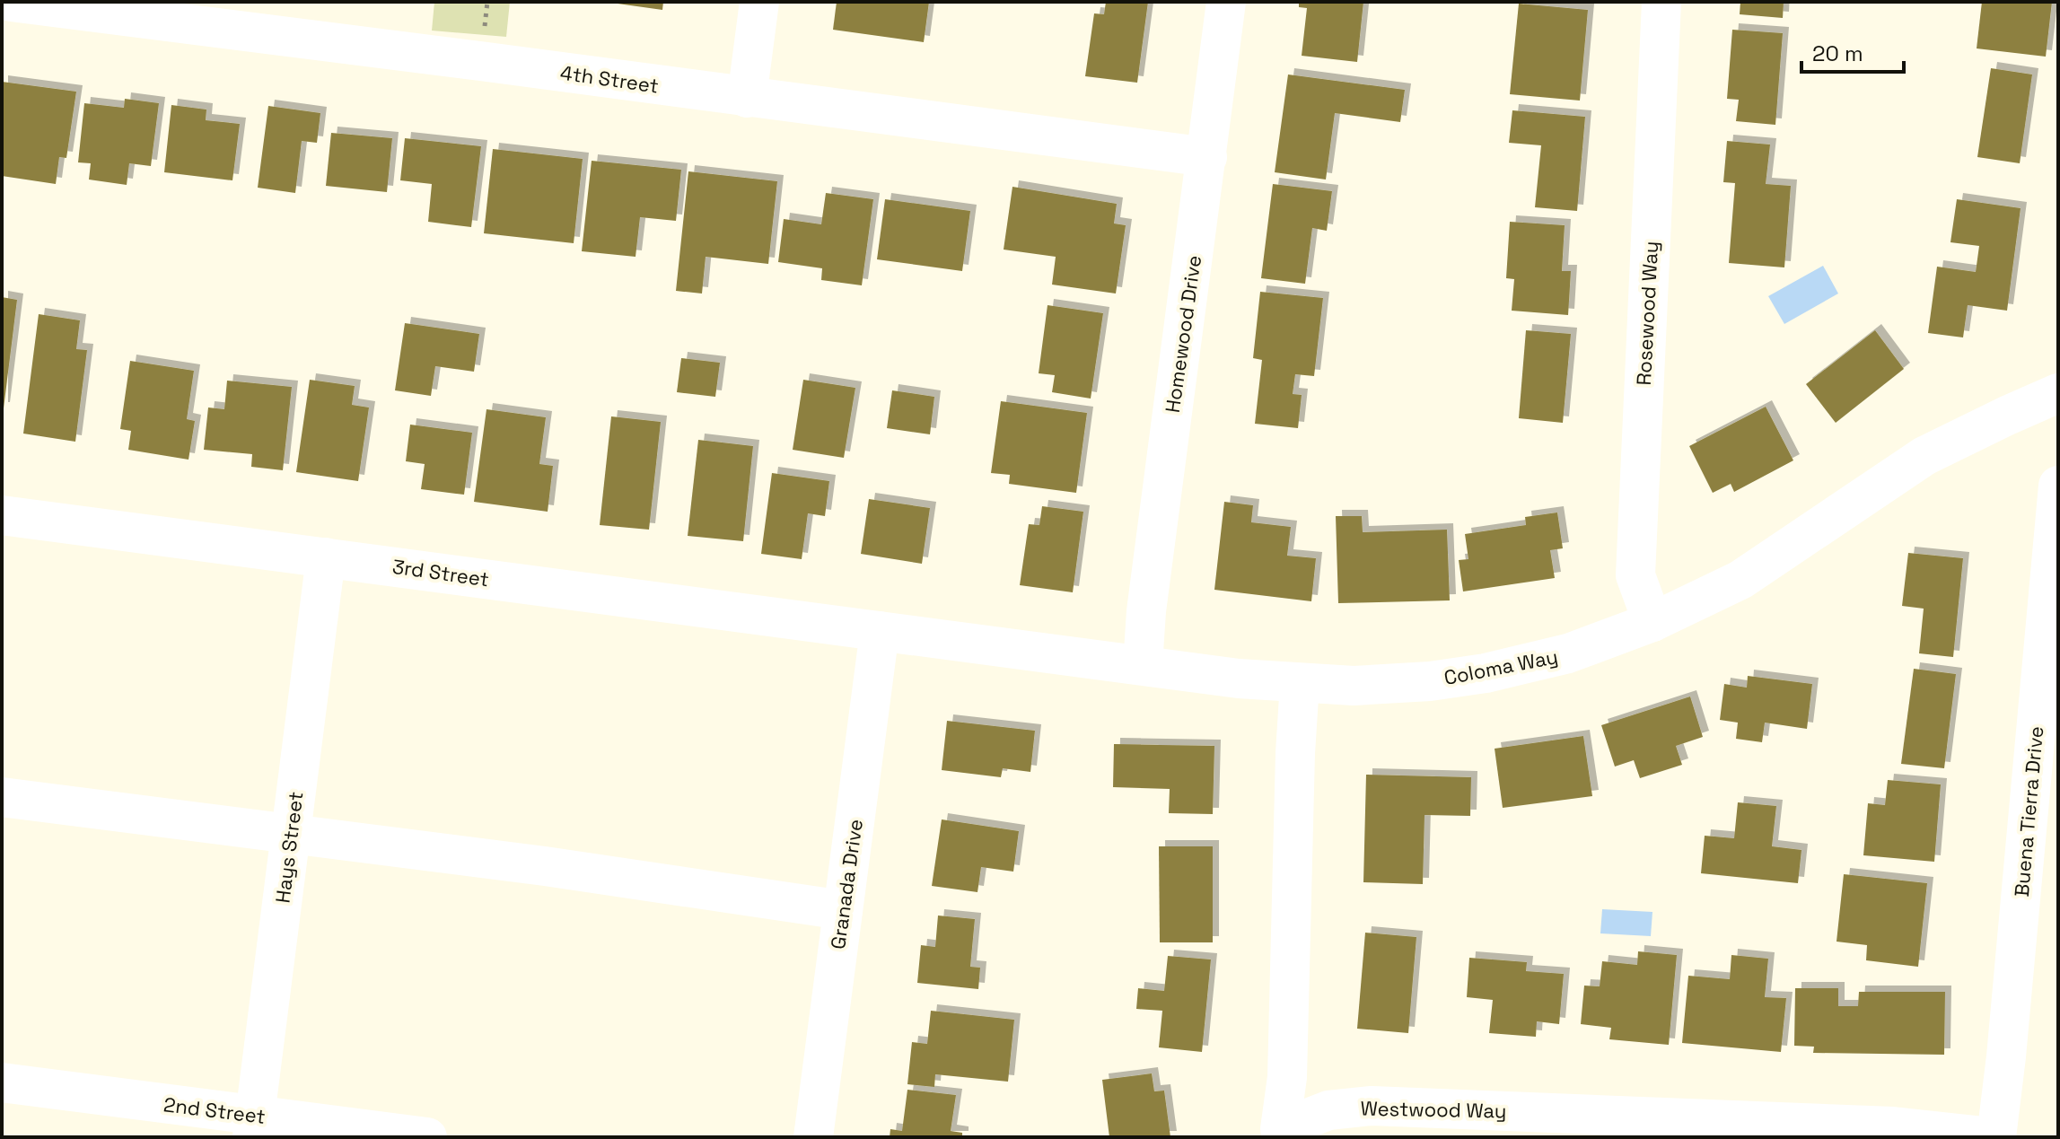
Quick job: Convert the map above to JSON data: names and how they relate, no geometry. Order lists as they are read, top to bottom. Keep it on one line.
{"streets":{"street":["4th Street","Rosewood Way","Homewood Drive","3rd Street","Coloma Way","Buena Tierra Drive","Hays Street","Granada Drive","Westwood Way","2nd Street"]},"crossings":[["4th Street","Homewood Drive"],["Rosewood Way","Coloma Way"],["Homewood Drive","Coloma Way"],["3rd Street","Coloma Way"],["3rd Street","Hays Street"],["3rd Street","Granada Drive"],["Coloma Way","Granada Drive"],["Coloma Way","Westwood Way"],["Buena Tierra Drive","Westwood Way"],["Hays Street","2nd Street"]],"scale_bar":"20 m"}
